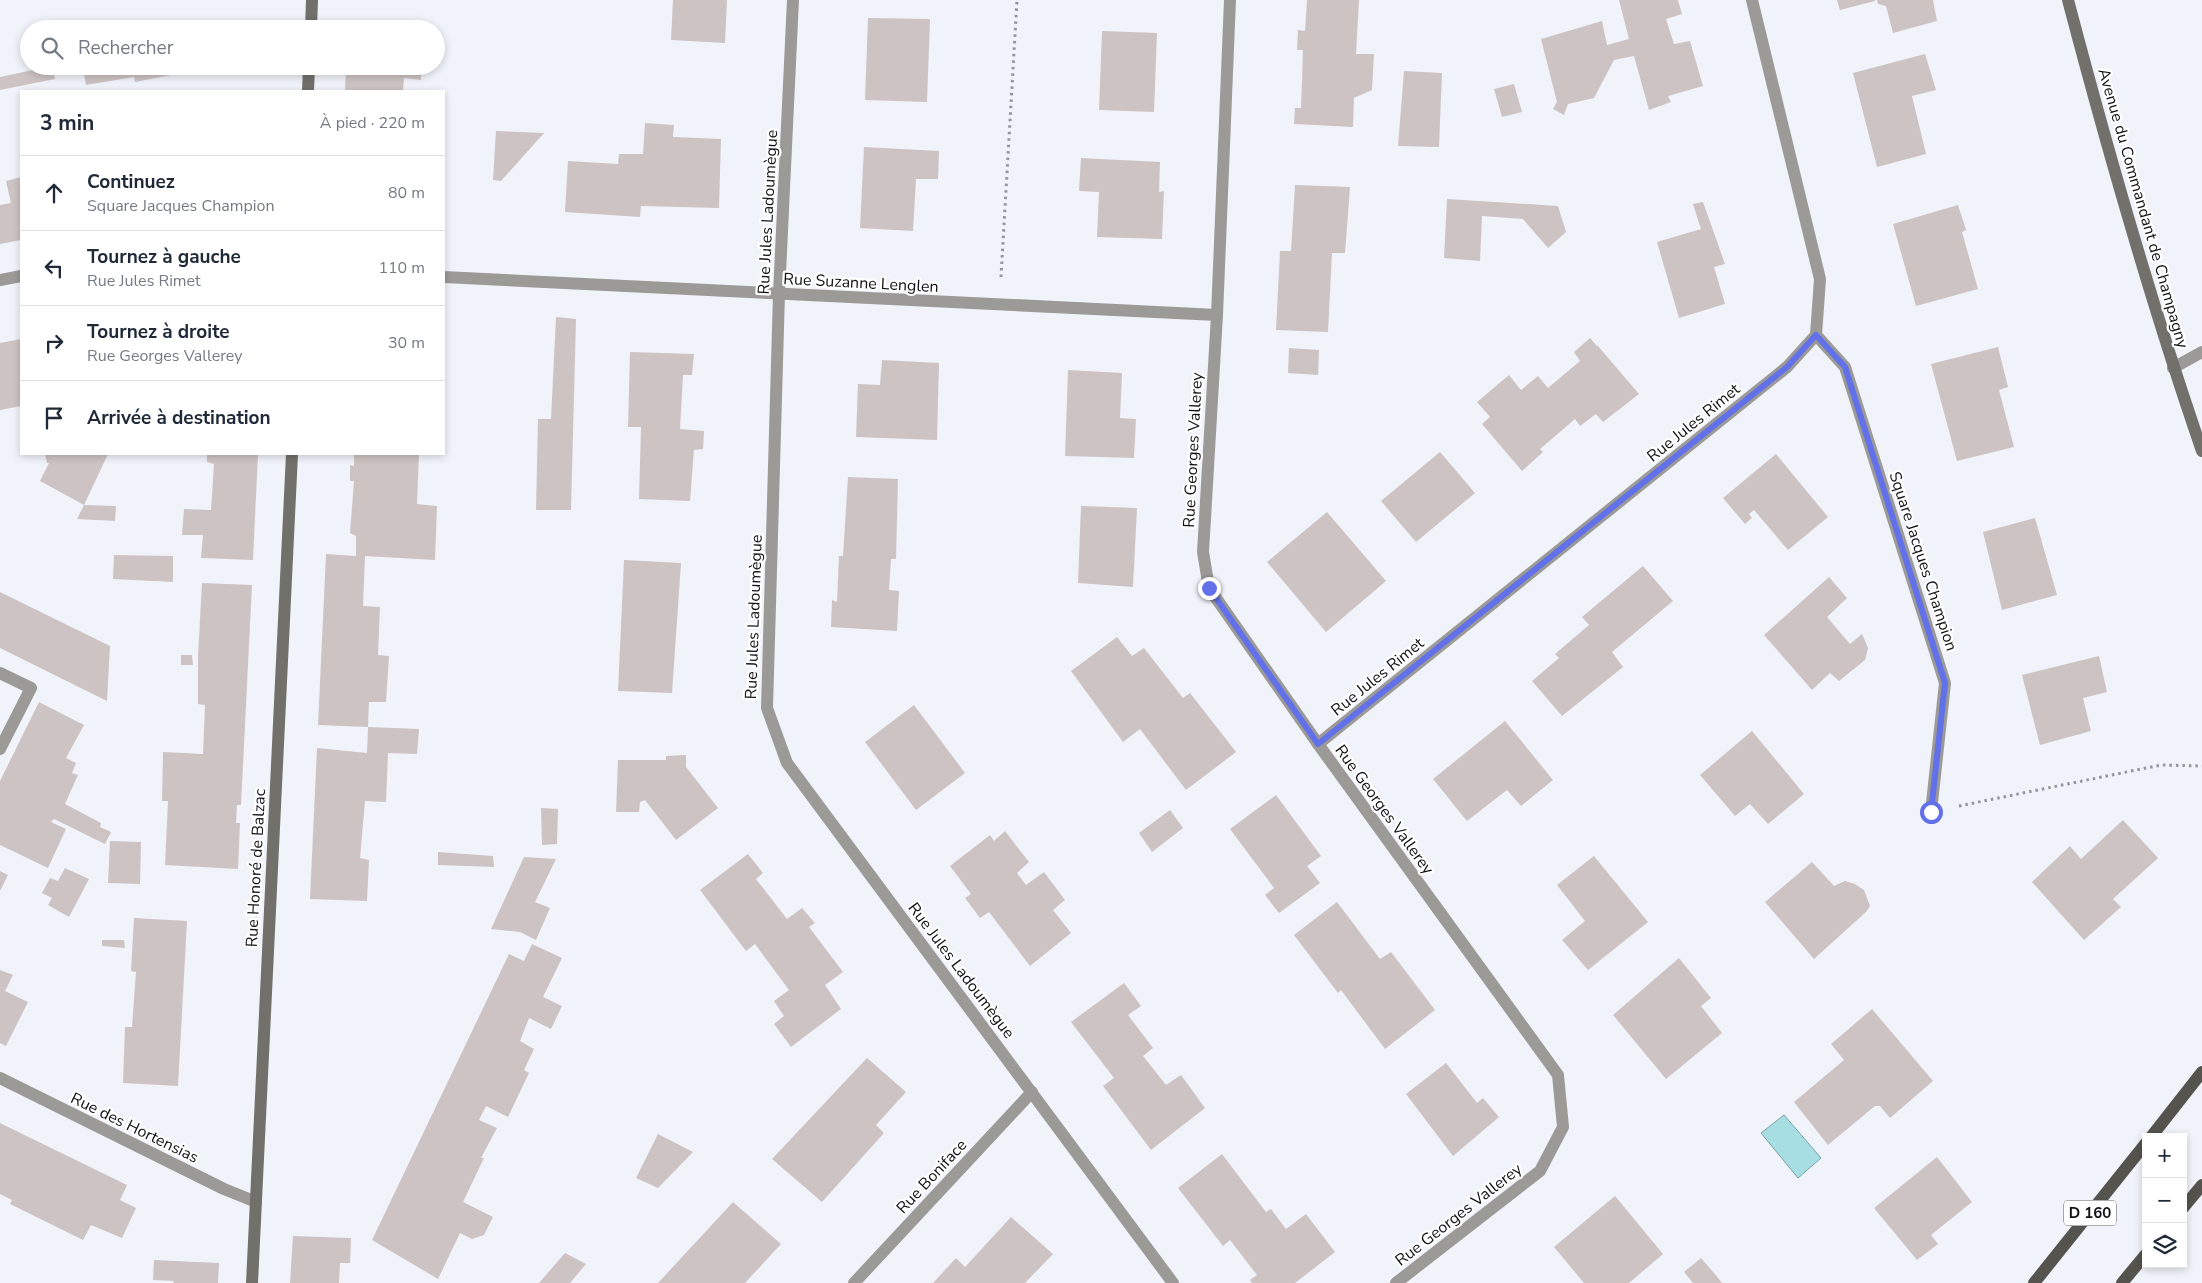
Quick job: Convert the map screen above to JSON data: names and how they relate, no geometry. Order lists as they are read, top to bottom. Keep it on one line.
{"streets":{"main road":["D 160"],"street":["Avenue du Commandant de Champagny","Rue Jules Ladoumègue","Rue Suzanne Lenglen","Rue Jules Rimet","Rue Georges Vallerey","Square Jacques Champion","Rue Honoré de Balzac","Rue des Hortensias","Rue Boniface"]},"crossings":[["Rue Jules Ladoumègue","Rue Suzanne Lenglen"],["Rue Jules Ladoumègue","Rue Boniface"],["Rue Suzanne Lenglen","Rue Georges Vallerey"],["Rue Jules Rimet","Rue Georges Vallerey"],["Rue Jules Rimet","Square Jacques Champion"],["Rue Honoré de Balzac","Rue des Hortensias"]],"page":{"search":"Rechercher","heading":["3 min","À pied · 220 m"],"list":[["Continuez","Square Jacques Champion","80 m"],["Tournez à gauche","Rue Jules Rimet","110 m"],["Tournez à droite","Rue Georges Vallerey","30 m"],"Arrivée à destination"],"map_buttons":["+","−"]}}
